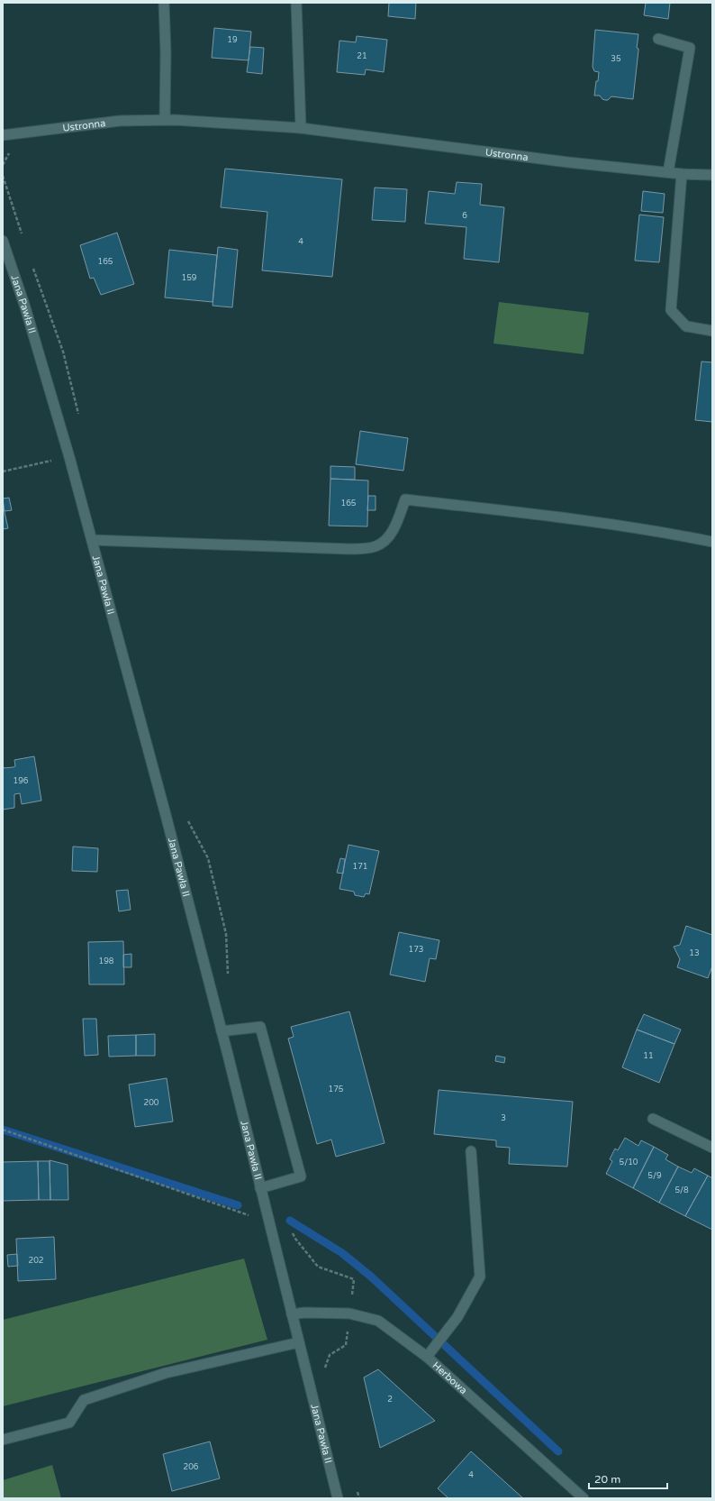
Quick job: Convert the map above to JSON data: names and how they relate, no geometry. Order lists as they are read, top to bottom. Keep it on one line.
{"streets":{"street":["Ustronna","Jana Pawła II","Herbowa"]},"crossings":[["Jana Pawła II","Herbowa"]],"house_numbers":["19","21","35","6","4","165","159","165","196","171","173","13","198","11","175","200","3","5/10","5/9","5/8","202","2","206","4"],"scale_bar":"20 m"}
